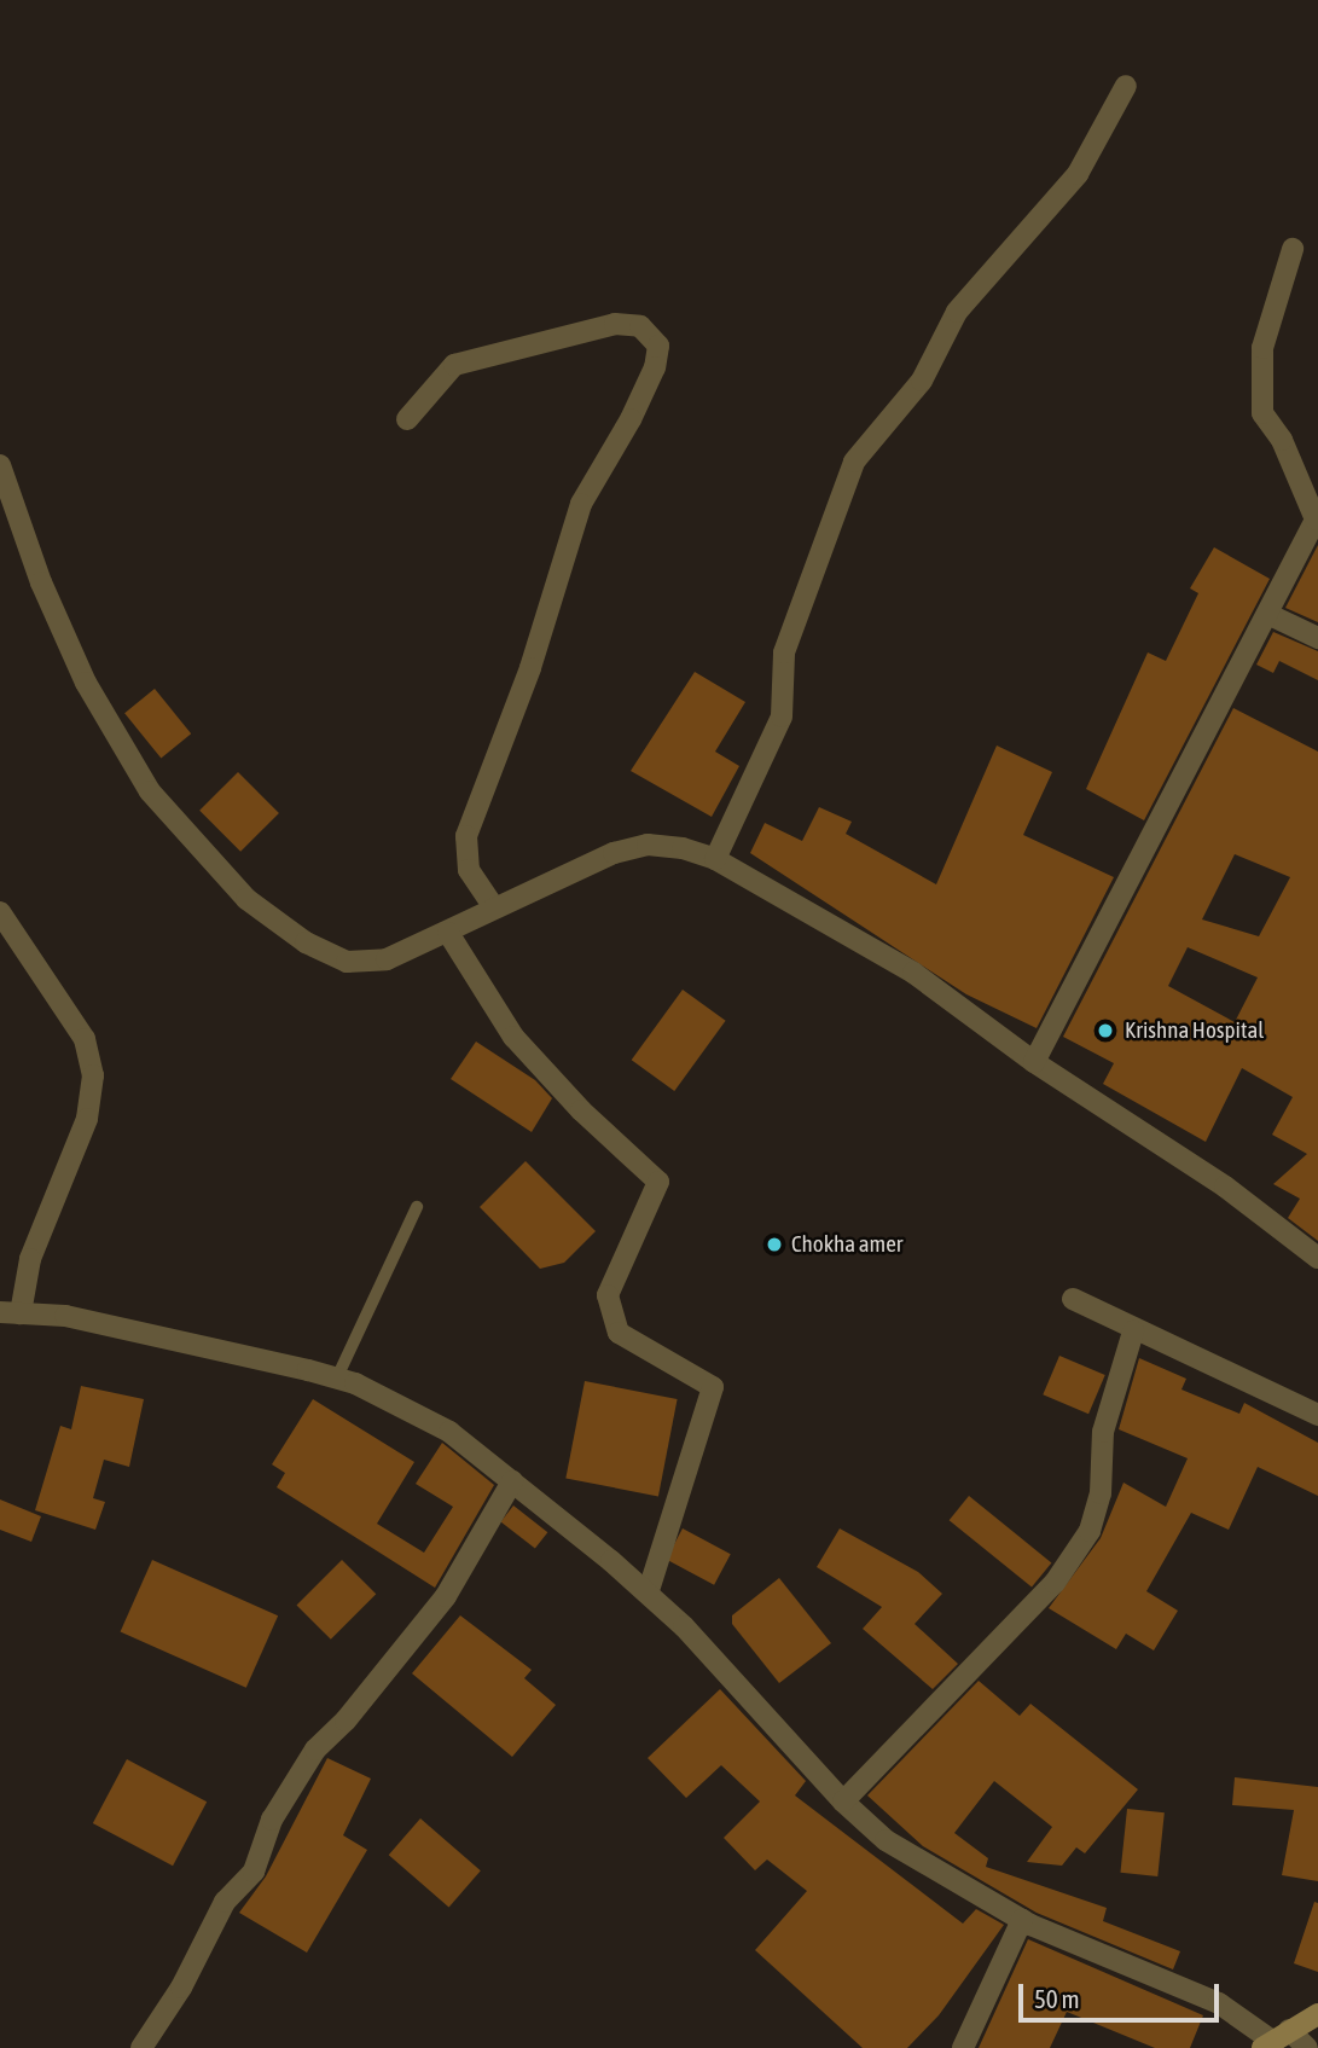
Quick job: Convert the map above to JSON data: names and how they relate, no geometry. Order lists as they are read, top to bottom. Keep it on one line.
{"places":["Krishna Hospital","Chokha amer"],"scale_bar":"50 m"}
